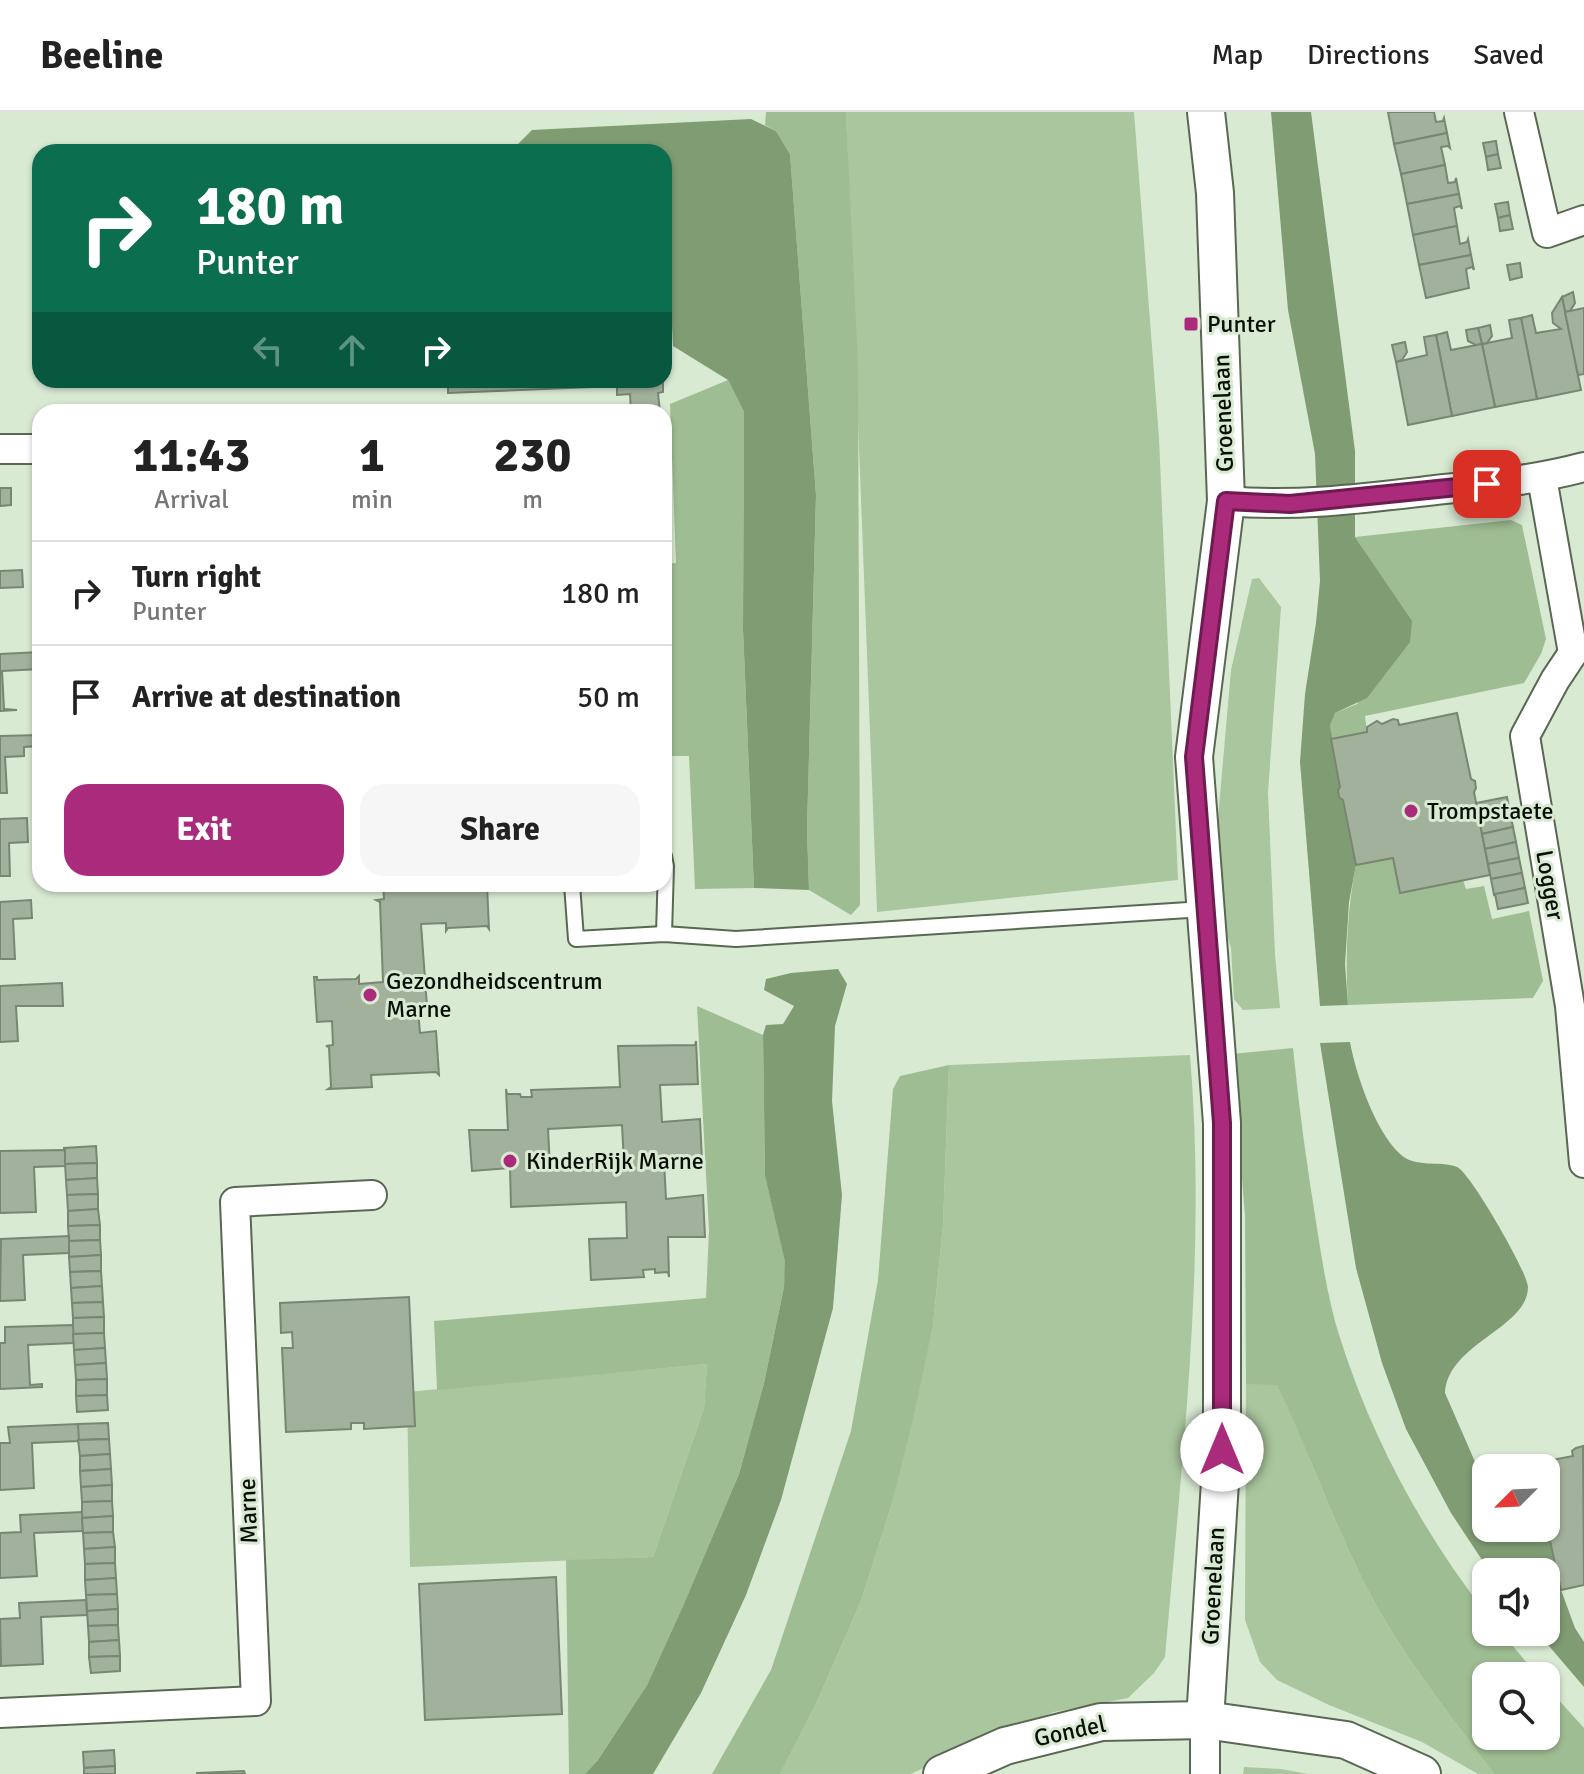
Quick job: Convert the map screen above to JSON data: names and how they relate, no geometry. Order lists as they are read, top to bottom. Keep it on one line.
{"streets":{"street":["Groenelaan","Logger","Marne","Gondel"]},"crossings":[["Groenelaan","Gondel"]],"places":{"transit":["Punter"],"other":["Trompstaete","Gezondheidscentrum Marne","KinderRijk Marne"]},"north":"bottom left","page":{"header":"Beeline","nav":["Map","Directions","Saved"],"turn":["180 m","Punter"],"eta":["11:43","Arrival","1","min","230","m"],"list":[{"name":"Turn right","note":"Punter","value":"180 m"},{"name":"Arrive at destination","value":"50 m"}],"buttons":["Exit","Share"]}}
